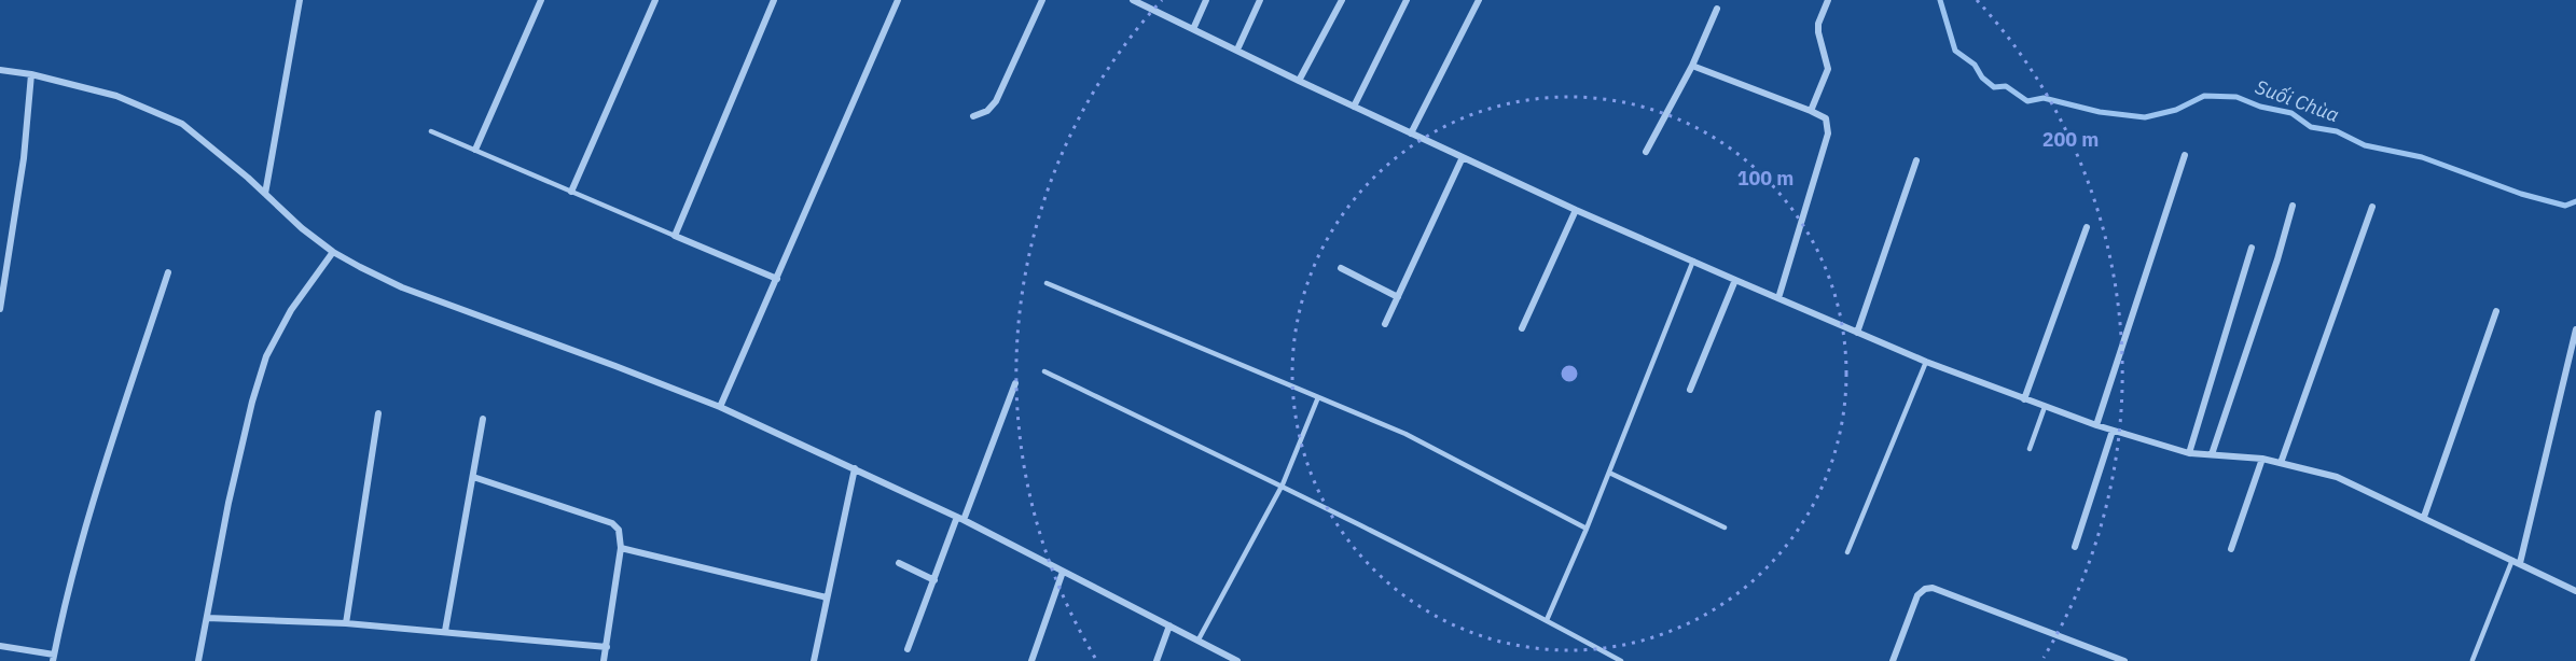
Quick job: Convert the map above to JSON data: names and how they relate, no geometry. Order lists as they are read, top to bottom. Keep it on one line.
{"water":["Suối Chùa"],"rings":["200 m","100 m"]}
